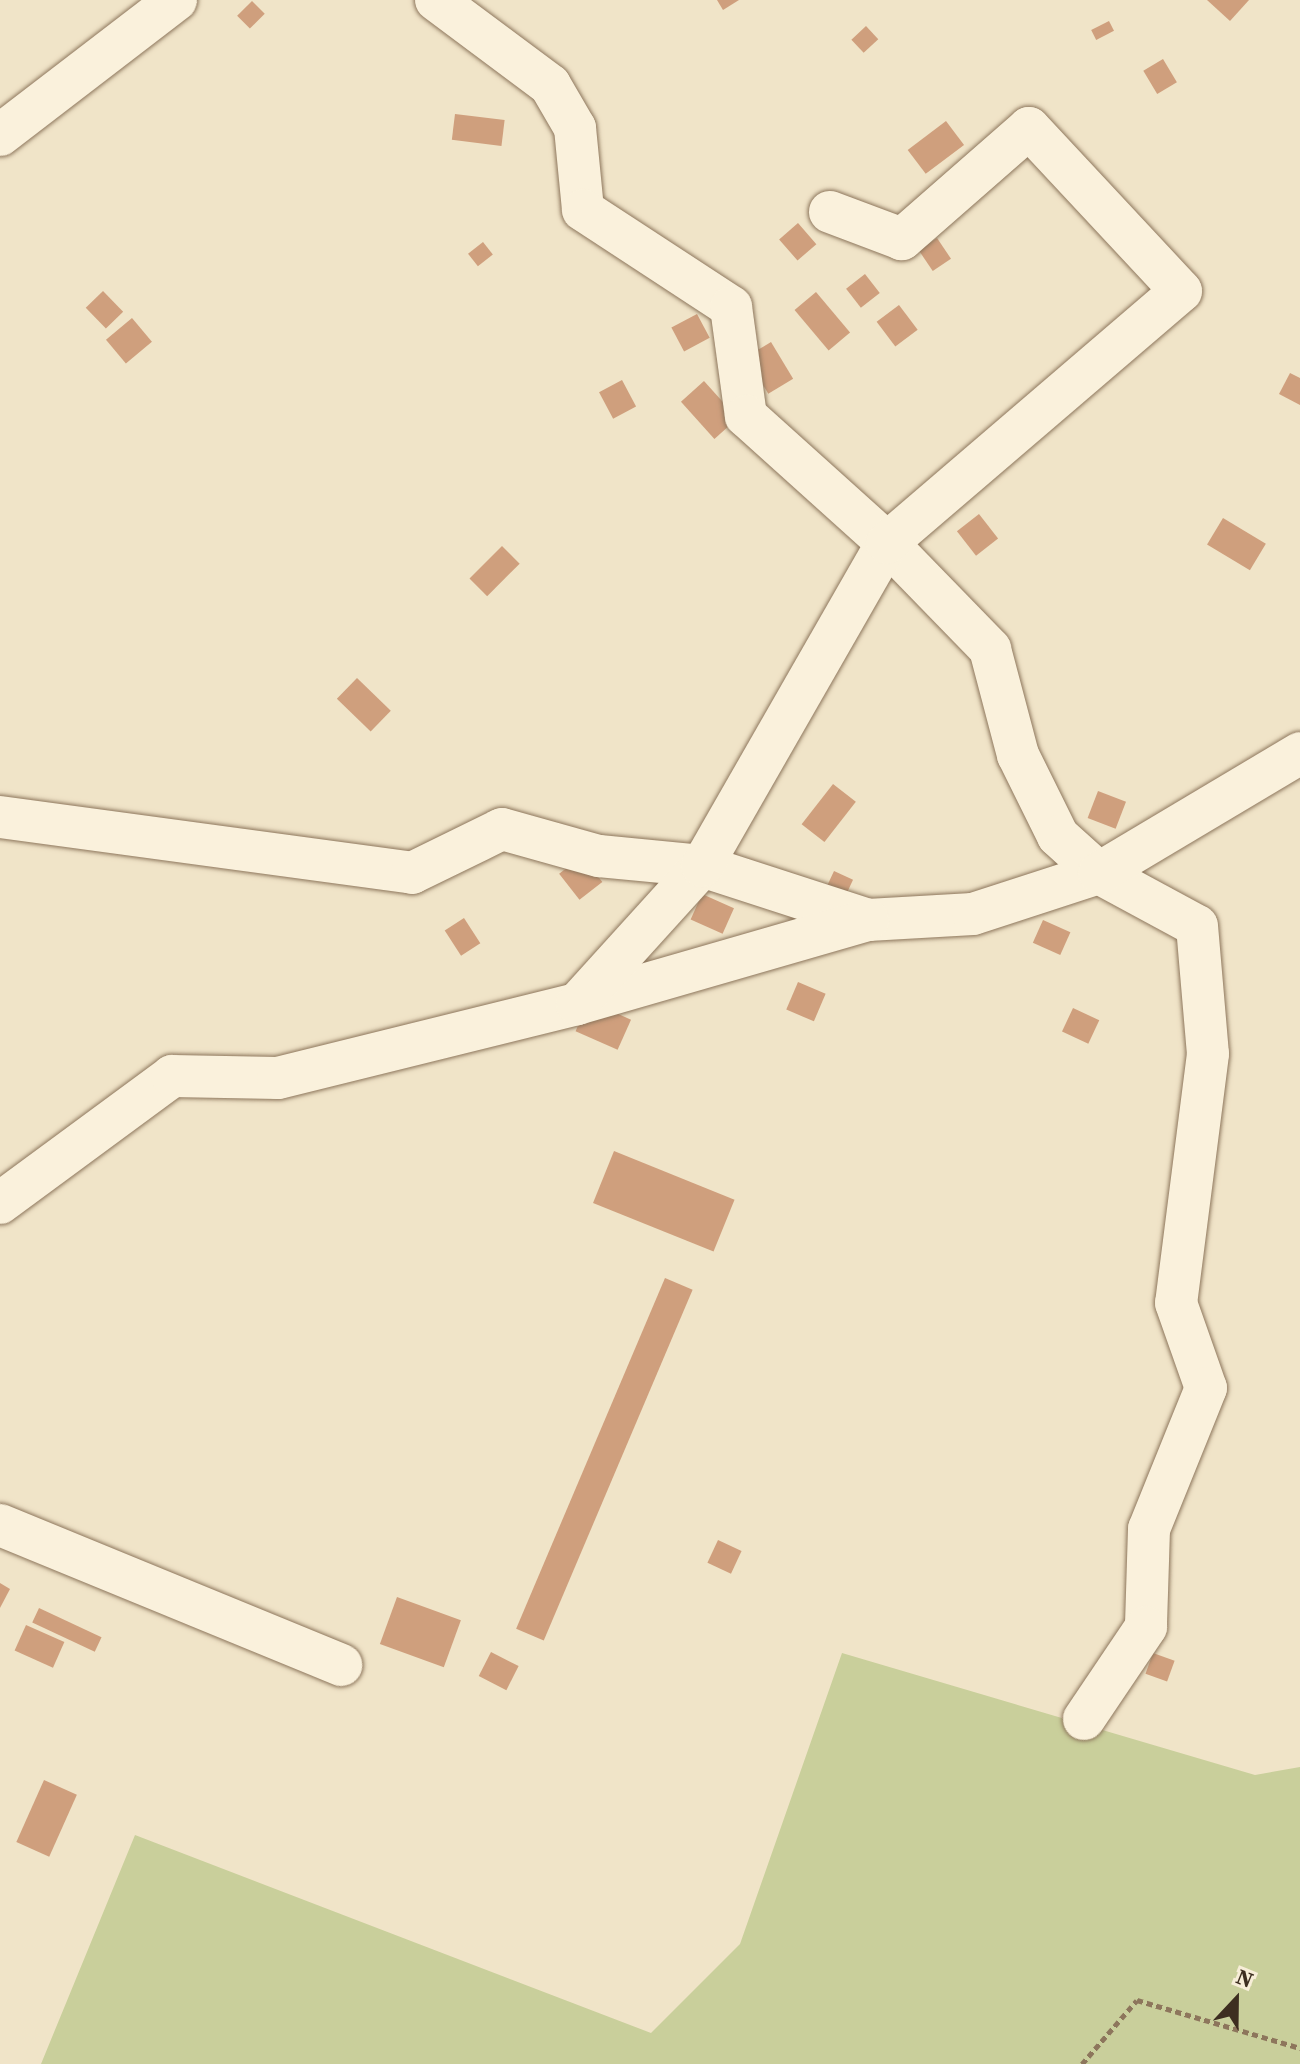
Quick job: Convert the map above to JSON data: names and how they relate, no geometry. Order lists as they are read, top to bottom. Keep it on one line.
{"north":"top"}
